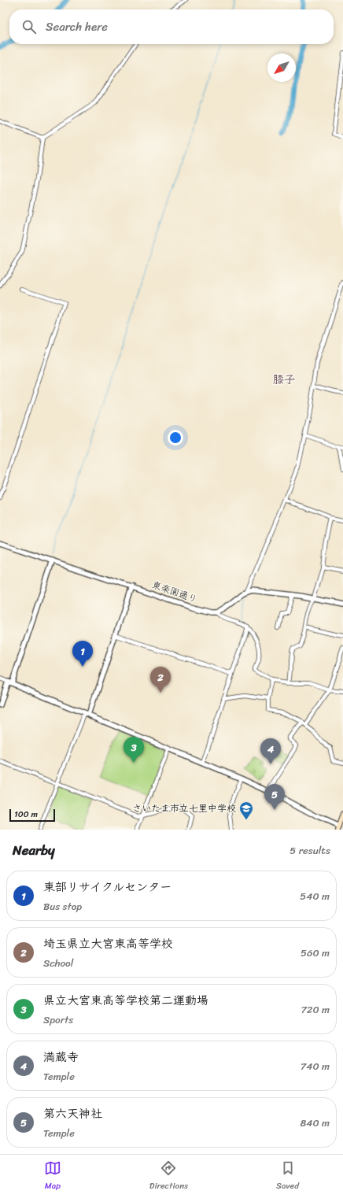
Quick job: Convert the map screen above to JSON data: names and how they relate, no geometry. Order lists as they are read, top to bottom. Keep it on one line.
{"streets":{"street":["東楽園通り"]},"districts":["膝子"],"places":{"school or university":["さいたま市立七里中学校"]},"scale_bar":"100 m","north":"bottom left","page":{"search":"Search here","pins":["1","2","3","4","5"],"scale":"100 m","heading":["Nearby","5 results"],"list":[{"mark":"1","name":"東部リサイクルセンター","note":"Bus stop","value":"540 m"},{"mark":"2","name":"埼玉県立大宮東高等学校","note":"School","value":"560 m"},{"mark":"3","name":"県立大宮東高等学校第二運動場","note":"Sports","value":"720 m"},{"mark":"4","name":"満蔵寺","note":"Temple","value":"740 m"},{"mark":"5","name":"第六天神社","note":"Temple","value":"840 m"}],"nav":["Map","Directions","Saved"]}}
